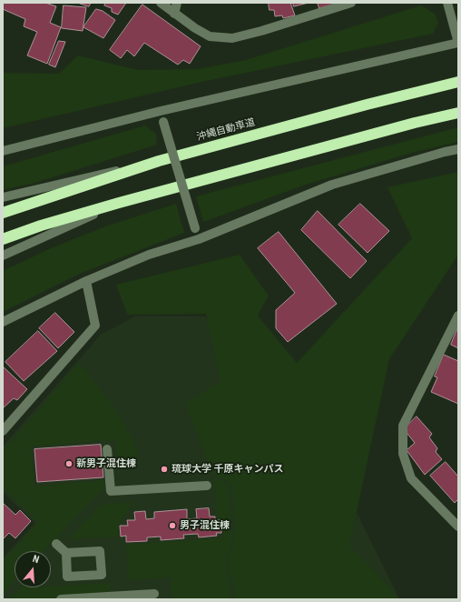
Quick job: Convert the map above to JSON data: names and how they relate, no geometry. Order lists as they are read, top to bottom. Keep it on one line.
{"streets":{"highway":["沖縄自動車道"]},"places":["新男子混住棟","琉球大学 千原キャンパス","男子混住棟"],"north":"top"}
